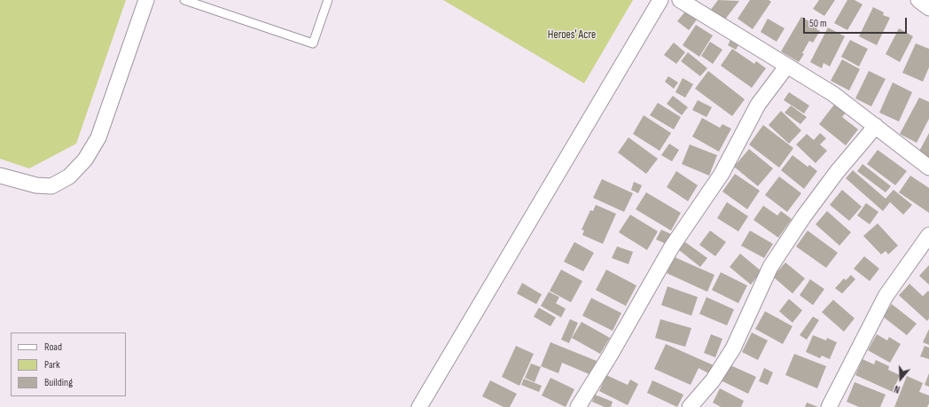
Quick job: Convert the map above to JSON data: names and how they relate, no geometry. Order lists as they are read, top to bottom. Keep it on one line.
{"parks":["Heroes' Acre"],"legend":["Road","Park","Building"],"scale_bar":"50 m","north":"bottom"}
